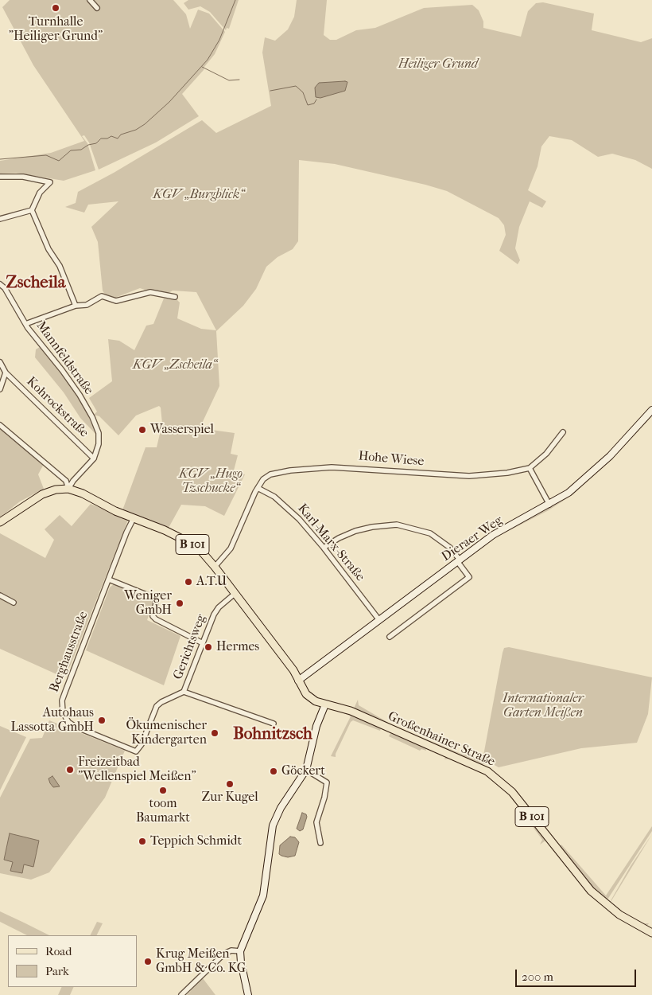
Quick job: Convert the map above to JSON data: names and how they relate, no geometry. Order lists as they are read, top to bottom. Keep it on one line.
{"streets":{"main road":["Dieraer Weg","B 101","Großenhainer Straße"],"street":["Mannfeldstraße","Kohrockstraße","Hohe Wiese","Karl-Marx-Straße","Gerichtsweg","Berghausstraße"]},"crossings":[["Mannfeldstraße","Kohrockstraße"],["Mannfeldstraße","B 101"],["Hohe Wiese","Karl-Marx-Straße"],["Dieraer Weg","Karl-Marx-Straße"],["Dieraer Weg","B 101"],["B 101","Gerichtsweg"],["B 101","Berghausstraße"],["B 101","Großenhainer Straße"],["Gerichtsweg","Berghausstraße"]],"districts":["Zscheila","Bohnitzsch"],"parks":["Heiliger Grund","KGV „Burgblick“","KGV „Zscheila“","KGV „Hugo Tzschucke“","Internationaler Garten Meißen"],"places":["Turnhalle \"Heiliger Grund\"","Wasserspiel","A.T.U","Weniger GmbH","Hermes","Autohaus Lassotta GmbH","Ökumenischer Kindergarten","Freizeitbad \"Wellenspiel Meißen\"","Göckert","Zur Kugel","toom Baumarkt","Teppich Schmidt","Krug Meißen GmbH & Co. KG"],"legend":["Road","Park"],"scale_bar":"200 m"}
